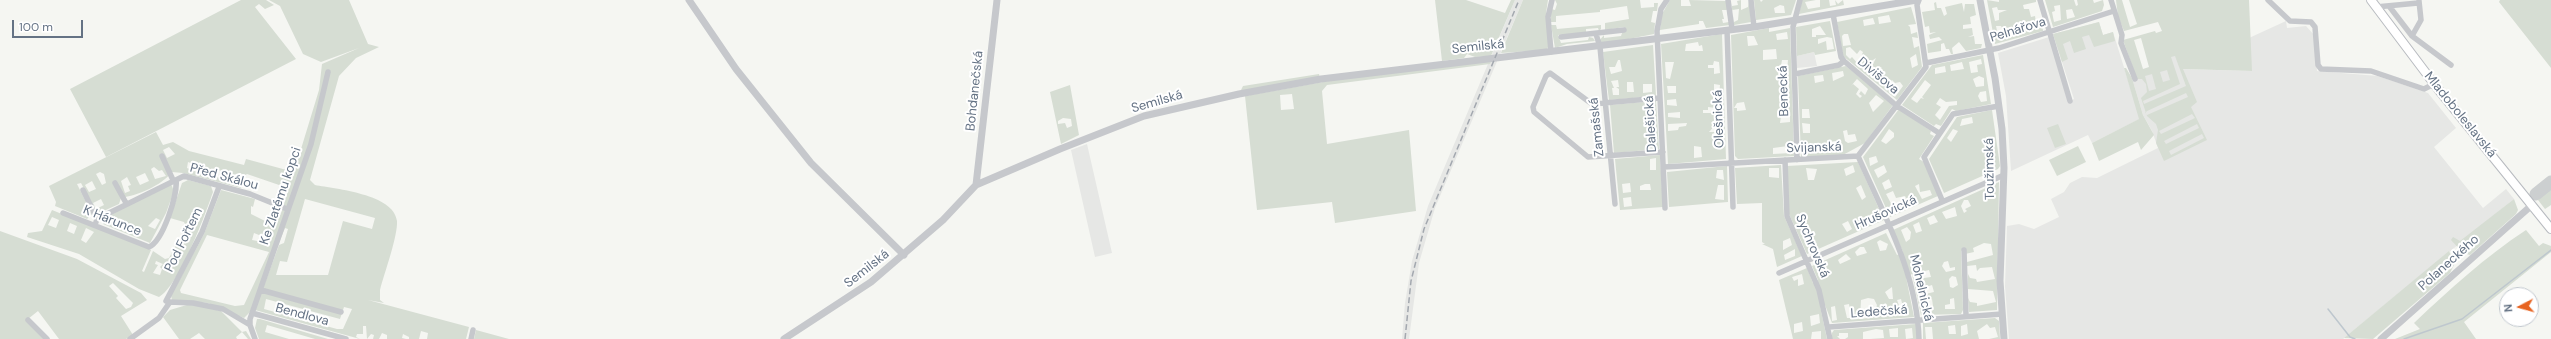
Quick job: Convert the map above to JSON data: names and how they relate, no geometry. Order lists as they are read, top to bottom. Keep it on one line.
{"streets":{"main road":["Mladoboleslavská"],"street":["Pelnářova","Semilská","Divišova","Bohdanečská","Benecká","Olešnická","Dalešická","Zamašská","Svijanská","Toužimská","Před Skálou","Ke Zlatému kopci","Hrušovická","K Hárunce","Pod Fořtem","Sychrovská","Polaneckého","Mohelnická","Ledečská","Bendlova"]},"crossings":[["Pelnářova","Svijanská"],["Pelnářova","Toužimská"],["Semilská","Divišova"],["Semilská","Bohdanečská"],["Semilská","Benecká"],["Semilská","Olešnická"],["Semilská","Dalešická"],["Semilská","Zamašská"],["Divišova","Svijanská"],["Benecká","Svijanská"],["Mladoboleslavská","Polaneckého"],["Olešnická","Svijanská"],["Dalešická","Svijanská"],["Svijanská","Sychrovská"],["Svijanská","Mohelnická"],["Toužimská","Hrušovická"],["Toužimská","Ledečská"],["Před Skálou","Ke Zlatému kopci"],["Před Skálou","K Hárunce"],["Před Skálou","Pod Fořtem"],["Ke Zlatému kopci","Bendlova"],["Hrušovická","Sychrovská"],["Hrušovická","Mohelnická"],["Sychrovská","Ledečská"],["Mohelnická","Ledečská"]],"scale_bar":"100 m","north":"left"}
